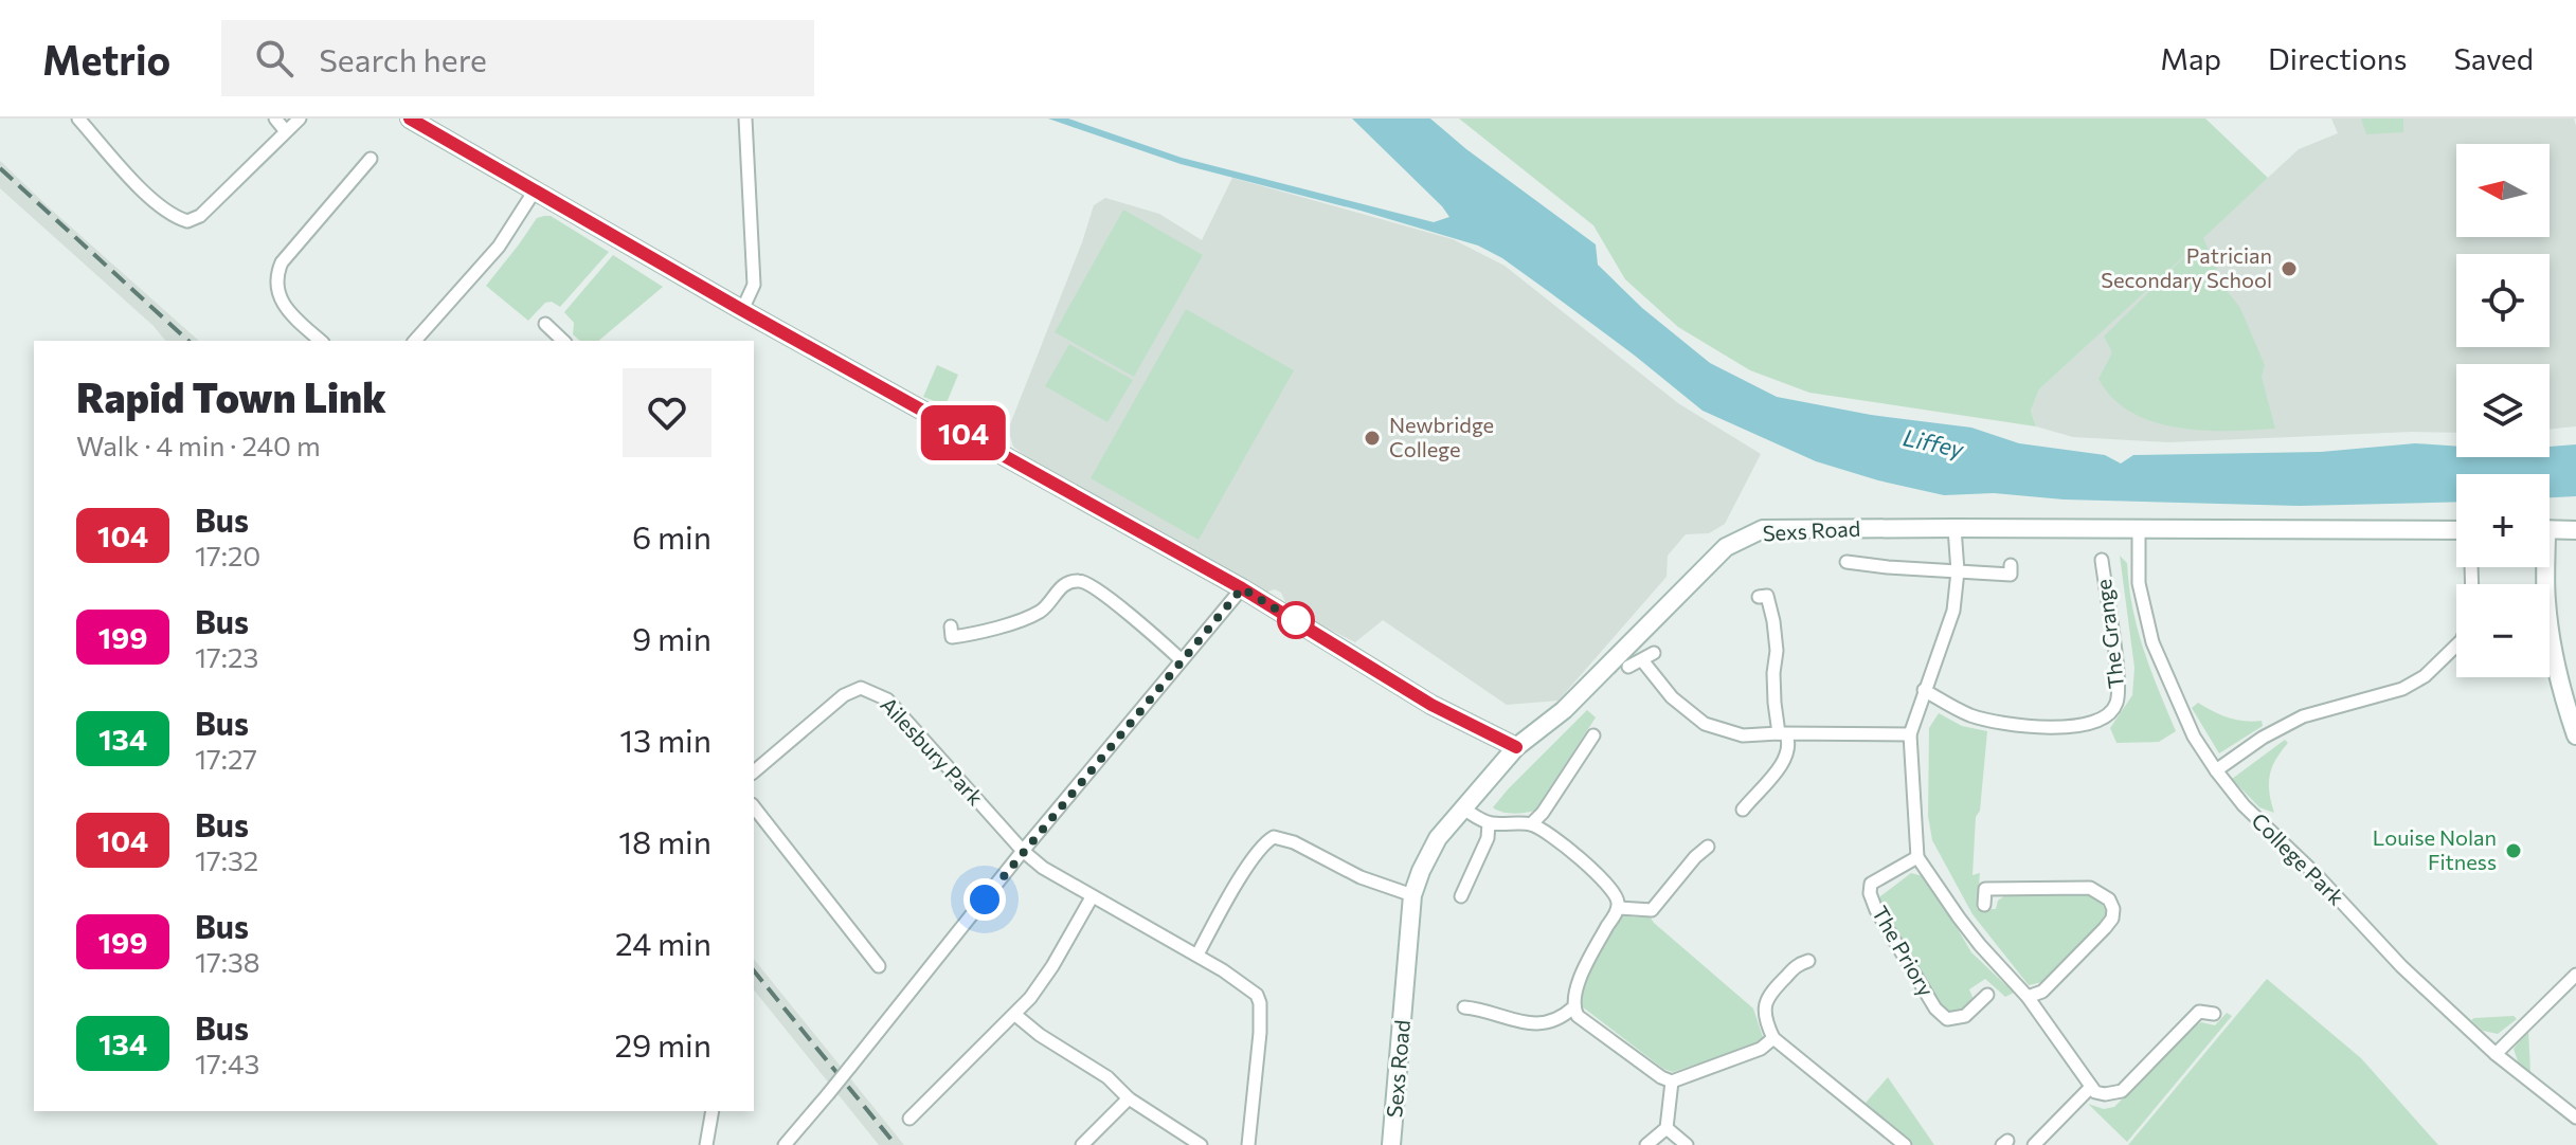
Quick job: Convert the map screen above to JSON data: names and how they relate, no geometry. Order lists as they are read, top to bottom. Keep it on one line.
{"streets":{"street":["Sexs Road","The Grange","Ailesbury Park","College Park","The Priory"]},"crossings":[["Sexs Road","College Park"]],"water":["Liffey"],"places":["Patrician Secondary School","Newbridge College","Louise Nolan Fitness"],"lines":["bus line 104"],"north":"left","page":{"header":"Metrio","search":"Search here","nav":["Map","Directions","Saved"],"on_map":"104","map_buttons":["+","−"],"heading":["Rapid Town Link","Walk · 4 min · 240 m"],"list":[{"mark":"104","name":"Bus","note":"17:20","value":"6 min"},{"mark":"199","name":"Bus","note":"17:23","value":"9 min"},{"mark":"134","name":"Bus","note":"17:27","value":"13 min"},{"mark":"104","name":"Bus","note":"17:32","value":"18 min"},{"mark":"199","name":"Bus","note":"17:38","value":"24 min"},{"mark":"134","name":"Bus","note":"17:43","value":"29 min"}]}}
